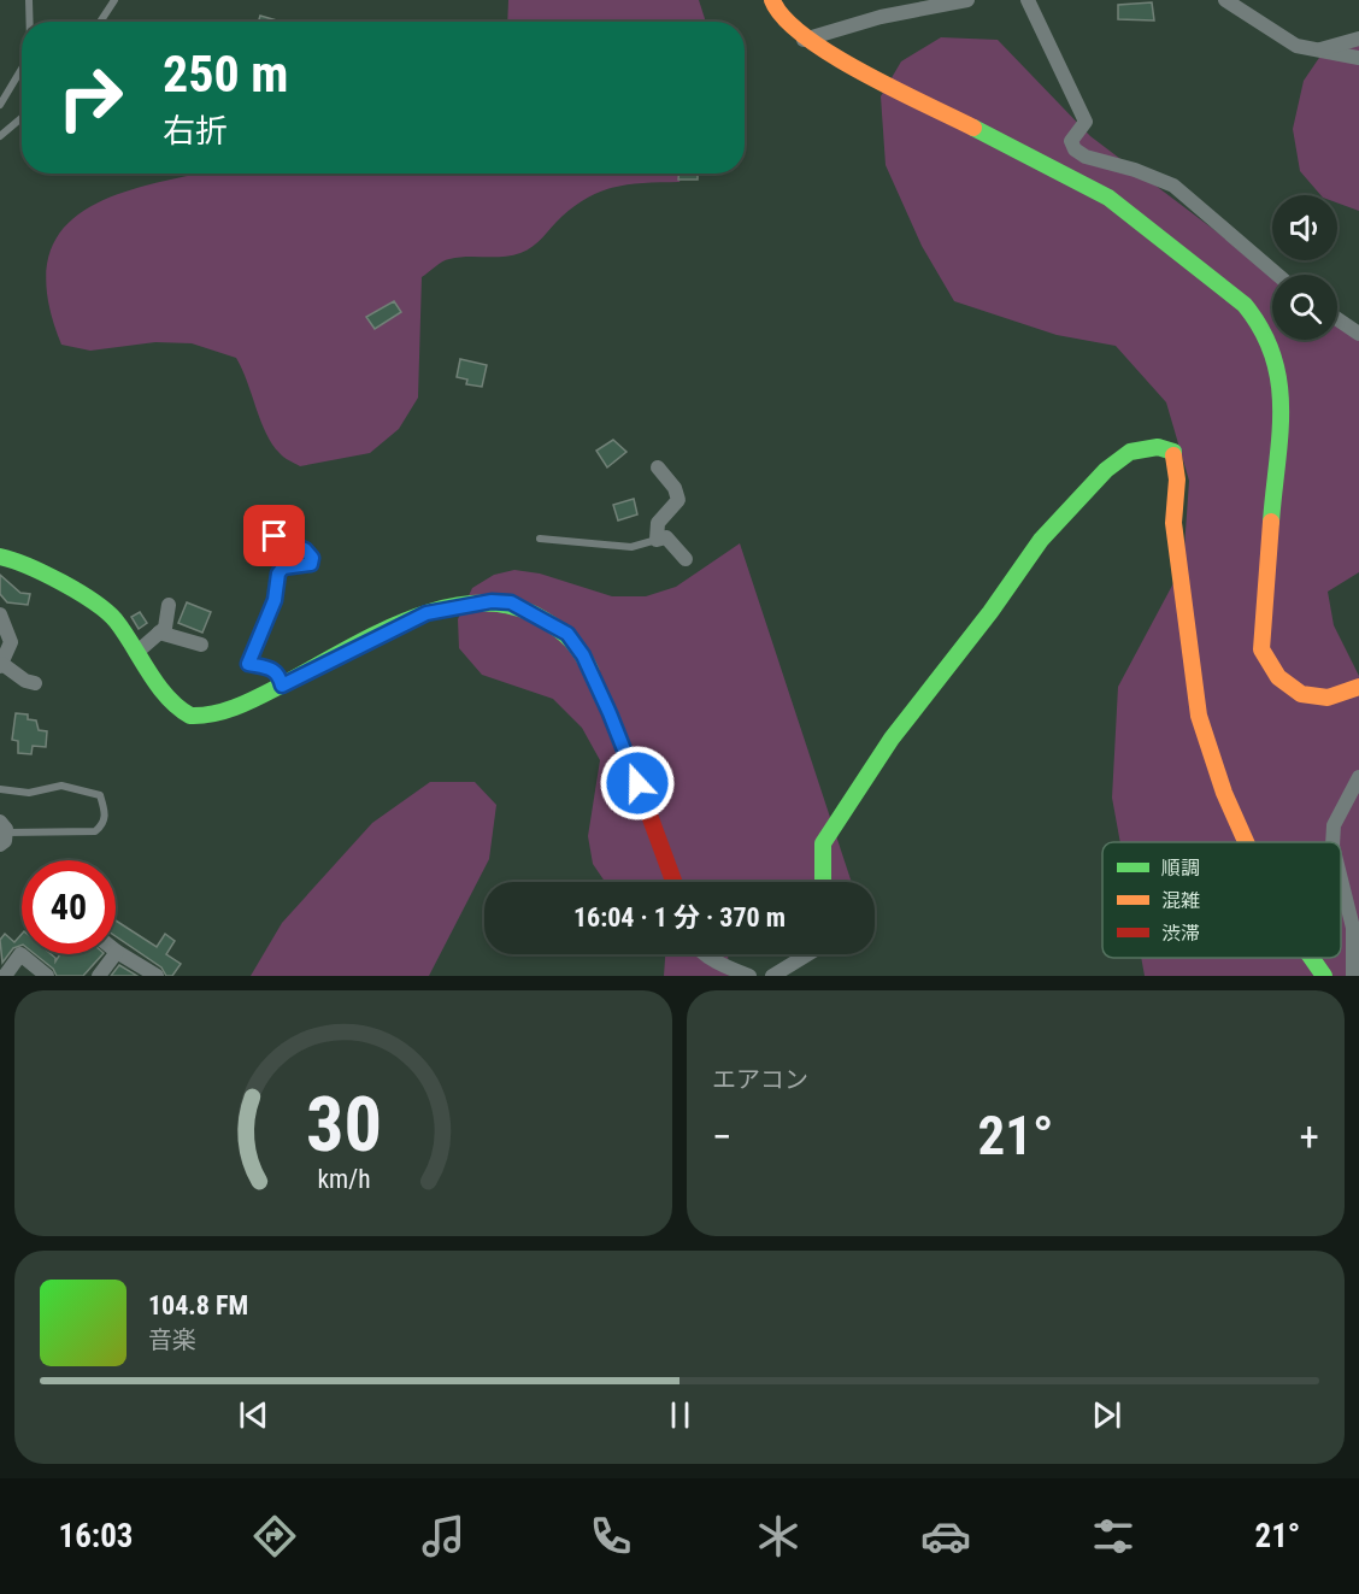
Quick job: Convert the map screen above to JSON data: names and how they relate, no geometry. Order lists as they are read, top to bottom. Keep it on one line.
{"legend":["順調","混雑","渋滞"],"page":{"turn":["250 m","右折"],"limit":"40","trip":"16:04 · 1 分 · 370 m","tile":"エアコン","heat":["−","21°","+"],"song":["104.8 FM","音楽"],"tabs":["16:03","21°"],"gauge":["30","km/h"]}}
